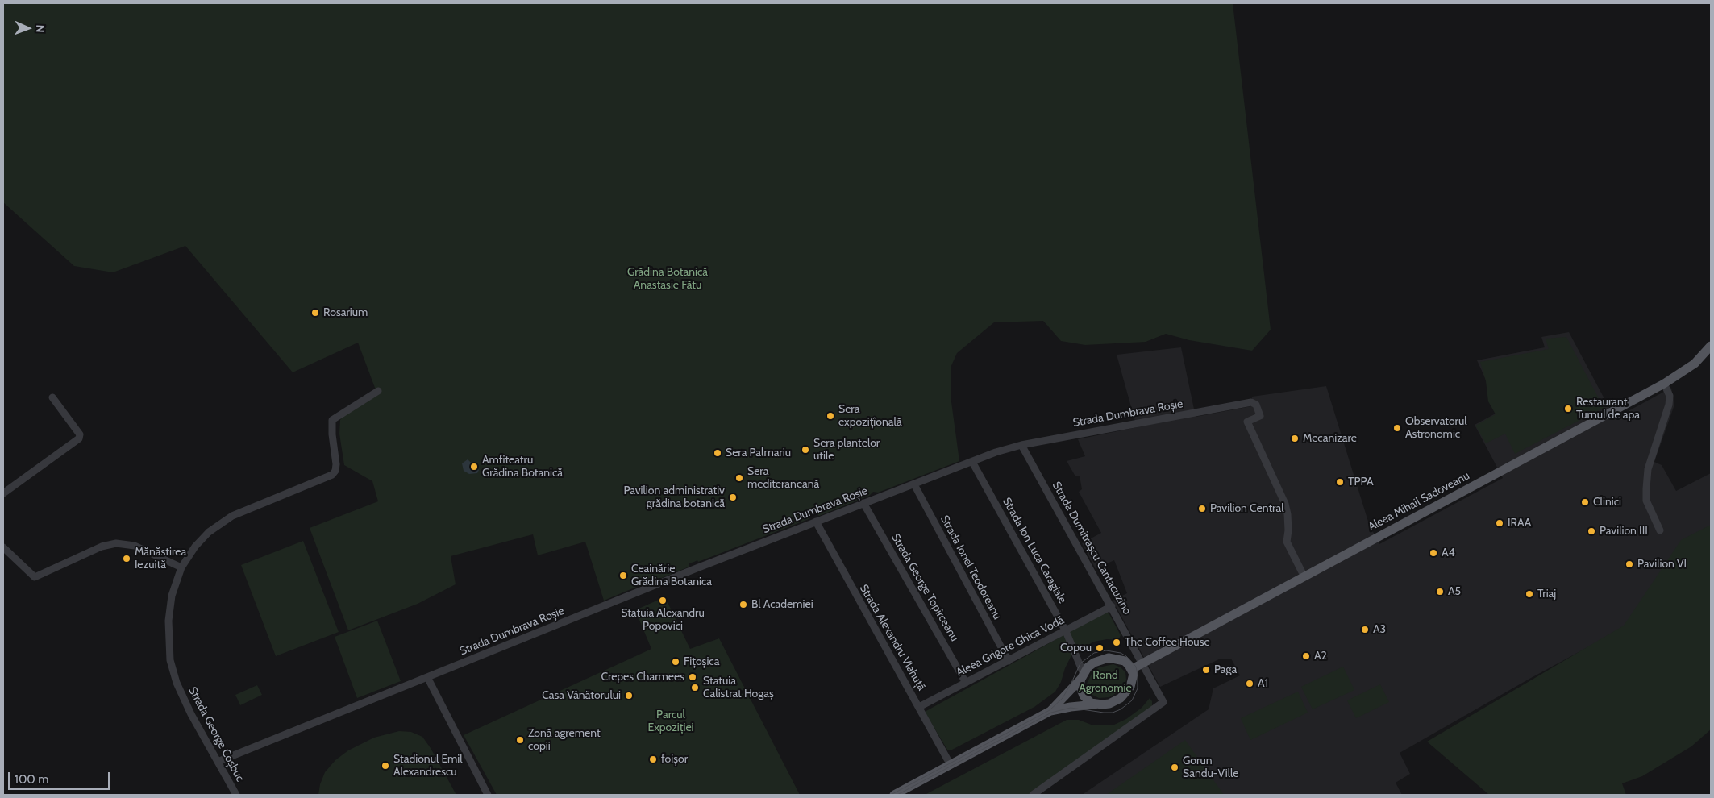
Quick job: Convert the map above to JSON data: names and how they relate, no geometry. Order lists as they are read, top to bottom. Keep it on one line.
{"streets":{"main road":["Aleea Mihail Sadoveanu"],"street":["Strada Dumbrava Roșie","Strada Dumitrașcu Cantacuzino","Strada Ion Luca Caragiale","Strada Ionel Teodoreanu","Strada George Topîrceanu","Strada Alexandru Vlahuță","Aleea Grigore Ghica Vodă","Strada George Coșbuc"]},"crossings":[["Strada Dumbrava Roșie","Aleea Mihail Sadoveanu"],["Strada Dumbrava Roșie","Strada Dumitrașcu Cantacuzino"],["Strada Dumbrava Roșie","Strada Ion Luca Caragiale"],["Strada Dumbrava Roșie","Strada Ionel Teodoreanu"],["Strada Dumbrava Roșie","Strada George Topîrceanu"],["Strada Dumbrava Roșie","Strada Alexandru Vlahuță"],["Strada Dumbrava Roșie","Strada George Coșbuc"],["Aleea Mihail Sadoveanu","Strada Dumitrașcu Cantacuzino"],["Aleea Mihail Sadoveanu","Strada Ion Luca Caragiale"],["Strada Dumitrașcu Cantacuzino","Aleea Grigore Ghica Vodă"],["Strada Ion Luca Caragiale","Aleea Grigore Ghica Vodă"],["Strada Ionel Teodoreanu","Aleea Grigore Ghica Vodă"],["Strada George Topîrceanu","Aleea Grigore Ghica Vodă"],["Strada Alexandru Vlahuță","Aleea Grigore Ghica Vodă"]],"parks":["Grădina Botanică Anastasie Fătu","Rond Agronomie","Parcul Expoziției"],"places":["Rosarium","Restaurant Turnul de apa","Sera expozițîonală","Observatorul Astronomic","Mecanizare","Sera plantelor utile","Sera Palmariu","Amfiteatru Grădina Botanică","Sera mediteraneană","TPPA","Pavilion administrativ grădina botanică","Clinici","Pavilion Central","IRAA","Pavilion III","A4","Mănăstirea Iezuită","Pavilion VI","Ceainărie Grădina Botanica","A5","Triaj","Statuia Alexandru Popovici","Bl Academiei","A3","The Coffee House","Copou","A2","Fițoșica","Paga","Crepes Charmees","A1","Statuia Calistrat Hogaș","Casa Vânătorului","Zonă agrement copii","foișor","Stadionul Emil Alexandrescu","Gorun Sandu-Ville"],"scale_bar":"100 m","north":"right"}
